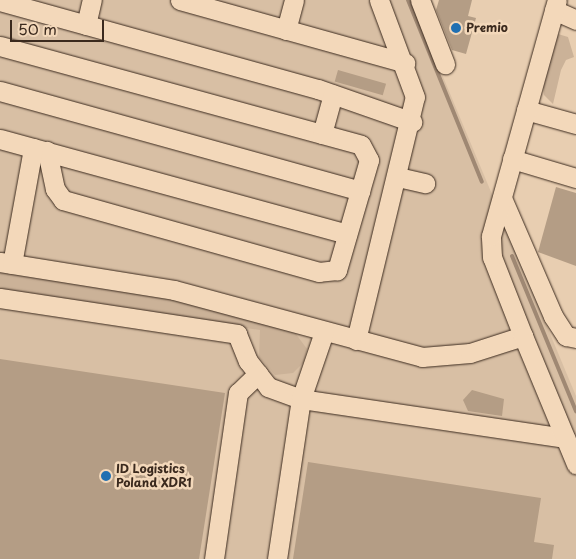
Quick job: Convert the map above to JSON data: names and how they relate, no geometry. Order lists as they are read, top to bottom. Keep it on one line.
{"places":["Premio","ID Logistics Poland XDR1"],"scale_bar":"50 m"}
